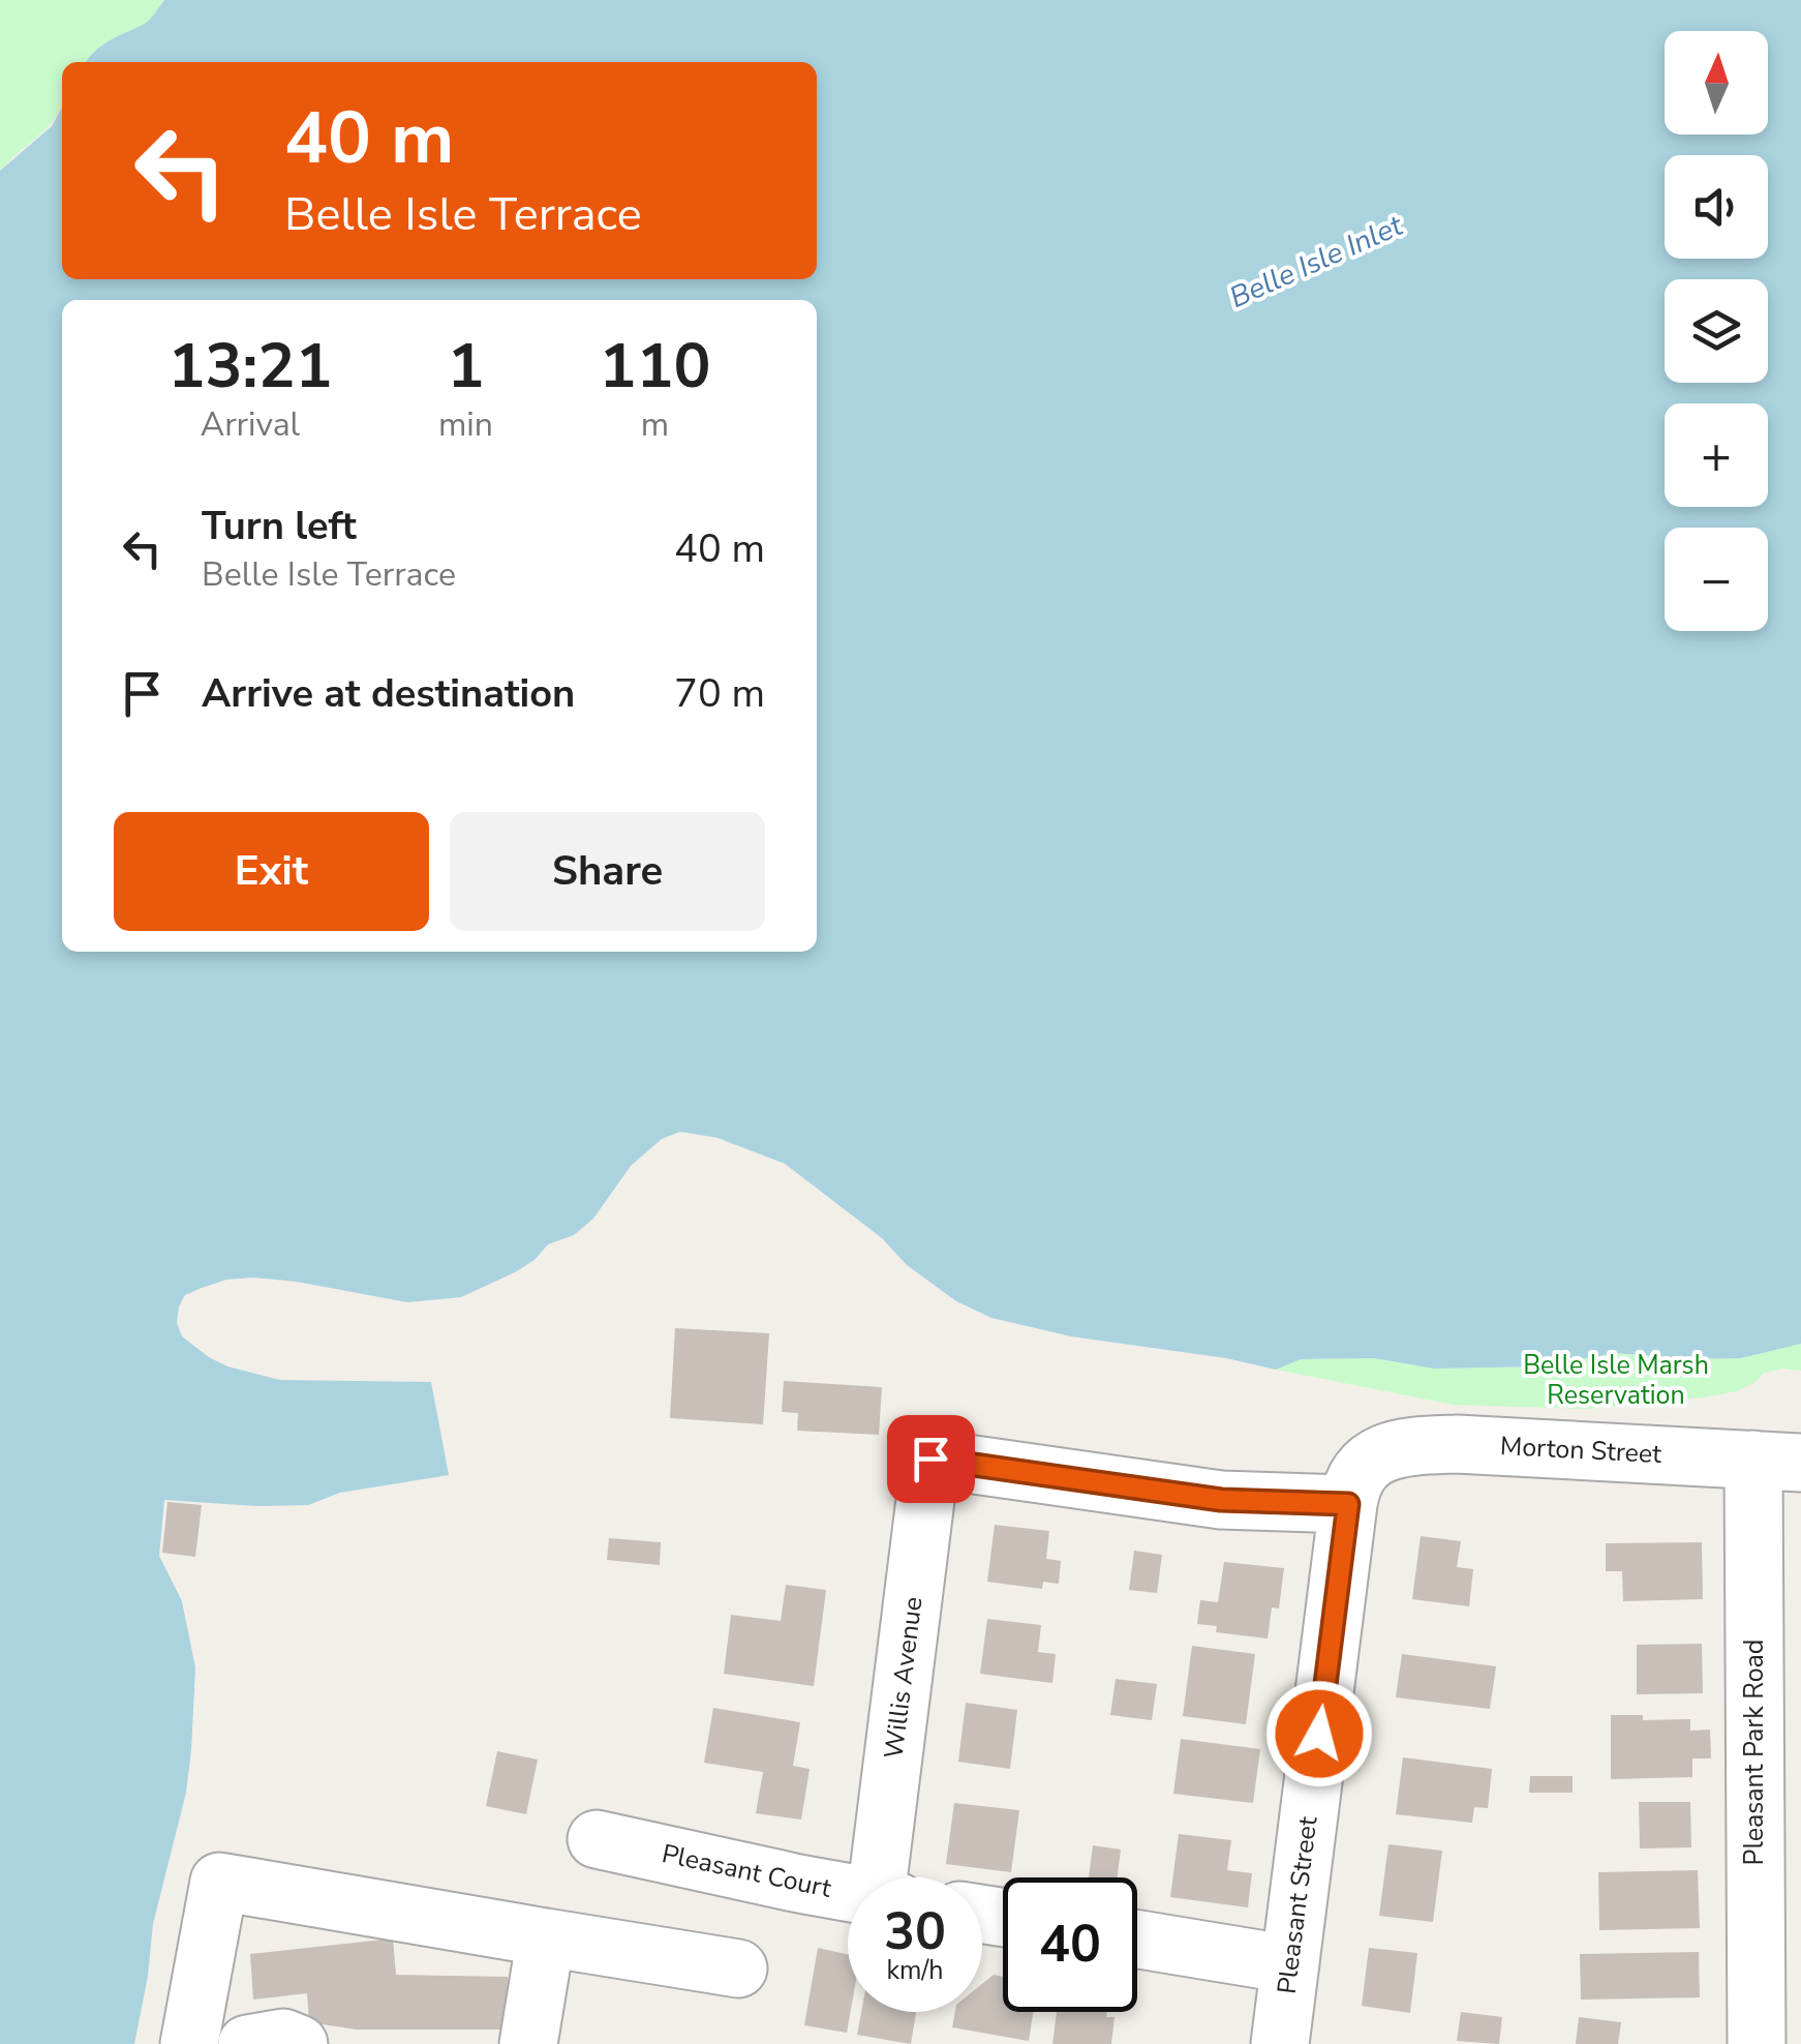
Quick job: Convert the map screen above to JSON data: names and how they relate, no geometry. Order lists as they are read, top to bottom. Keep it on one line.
{"streets":{"street":["Morton Street","Willis Avenue","Pleasant Park Road","Pleasant Court","Pleasant Street"]},"crossings":[["Morton Street","Willis Avenue"],["Morton Street","Pleasant Park Road"],["Morton Street","Pleasant Street"]],"water":["Belle Isle Inlet"],"parks":["Belle Isle Marsh Reservation"],"north":"top","page":{"map_buttons":["+","−"],"turn":["40 m","Belle Isle Terrace"],"eta":["13:21","Arrival","1","min","110","m"],"list":[{"name":"Turn left","note":"Belle Isle Terrace","value":"40 m"},{"name":"Arrive at destination","value":"70 m"}],"buttons":["Exit","Share"],"speed":"30 km/h","limit":"40"}}
